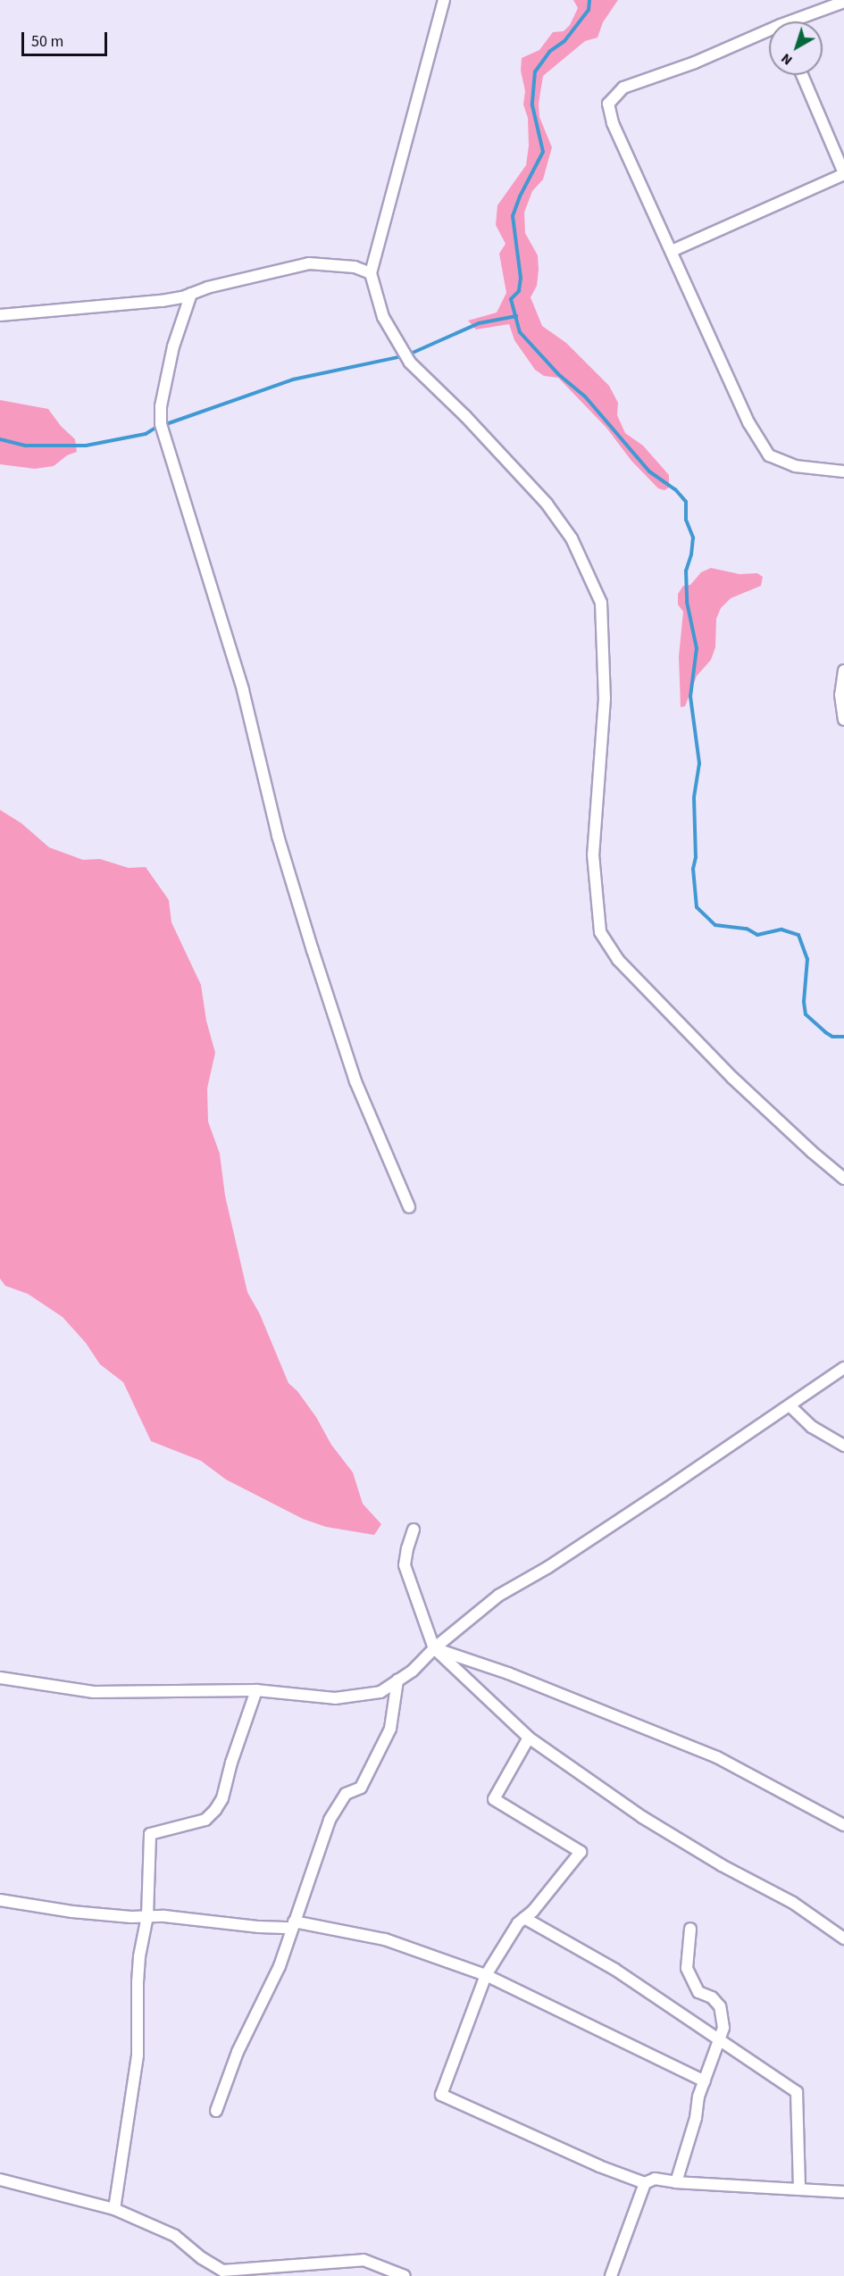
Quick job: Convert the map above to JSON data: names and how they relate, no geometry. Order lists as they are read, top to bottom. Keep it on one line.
{"scale_bar":"50 m","north":"bottom left"}
